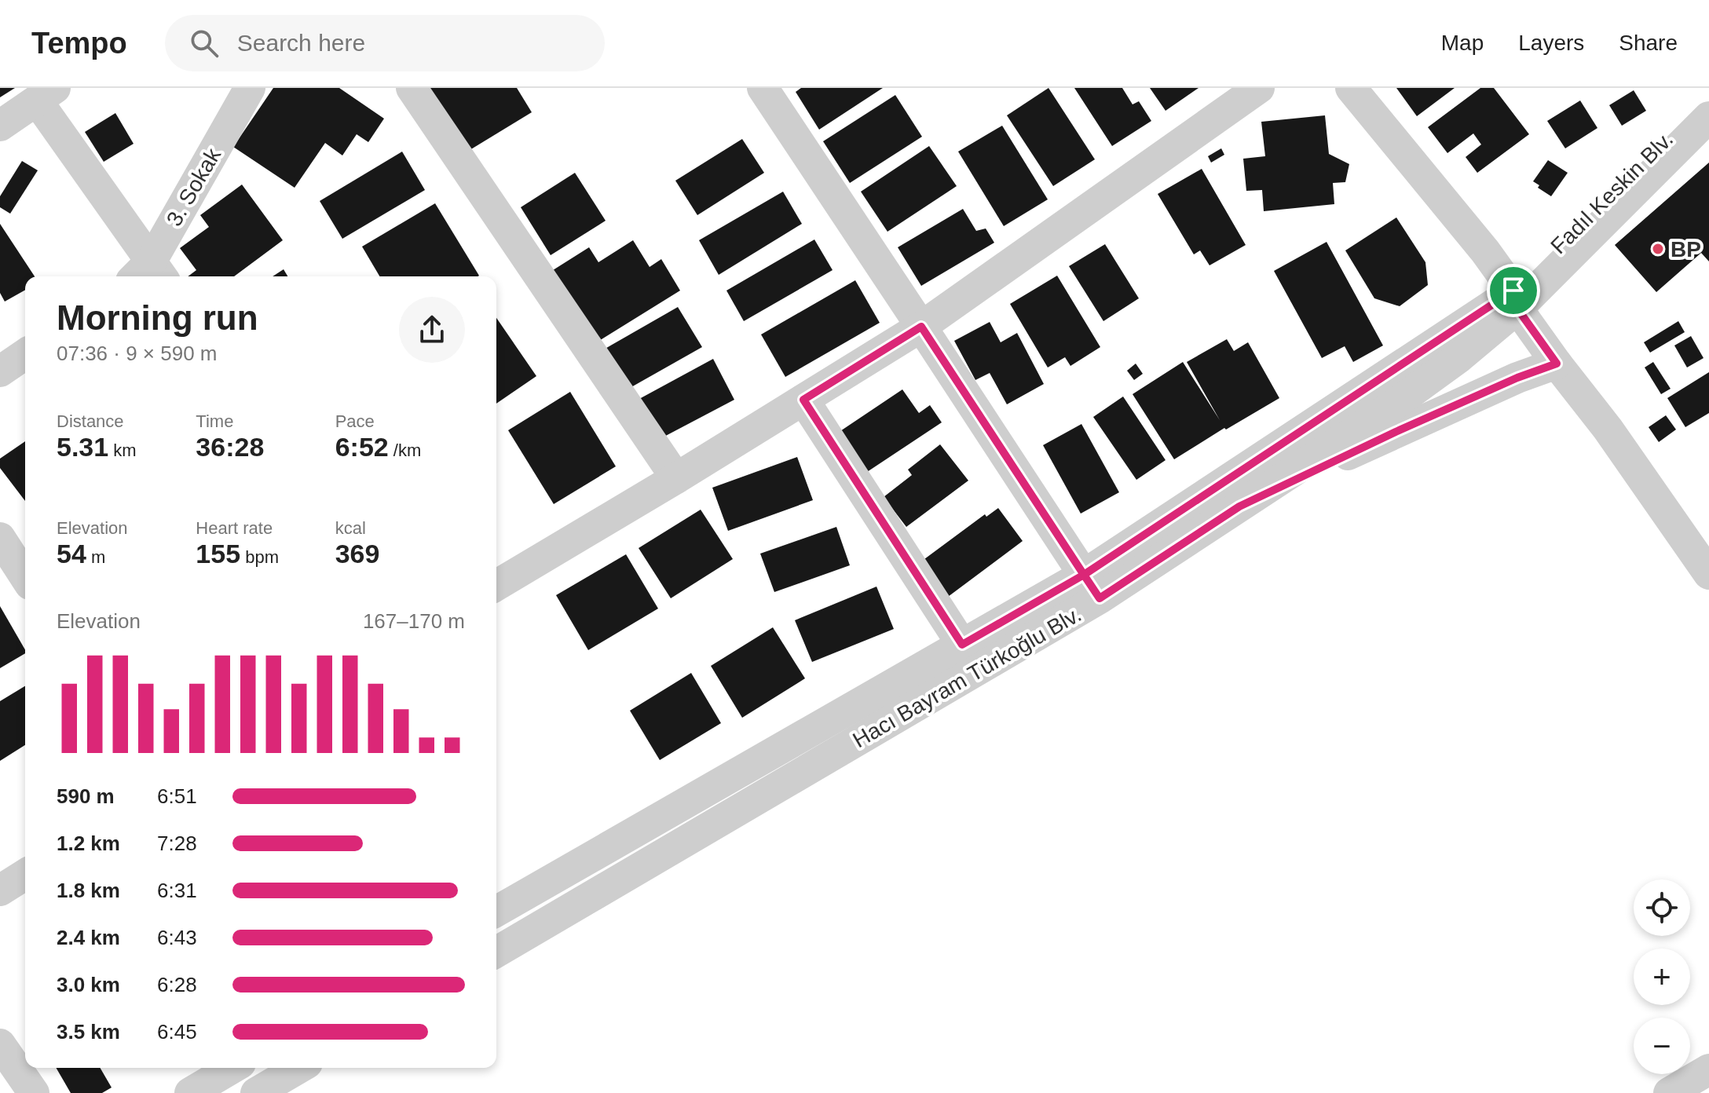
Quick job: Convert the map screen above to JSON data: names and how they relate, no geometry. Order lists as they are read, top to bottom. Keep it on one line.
{"streets":{"street":["3. Sokak","Fadıl Keskin Blv.","Hacı Bayram Türkoğlu Blv."]},"crossings":[["Fadıl Keskin Blv.","Hacı Bayram Türkoğlu Blv."]],"places":["BP"],"page":{"header":"Tempo","search":"Search here","nav":["Map","Layers","Share"],"heading":["Morning run","07:36 · 9 × 590 m"],"stats":[["Distance","5.31 km"],["Time","36:28"],["Pace","6:52 /km"],["Elevation","54 m"],["Heart rate","155 bpm"],["kcal","369"]],"chart":["Elevation","167–170 m"],"list":[{"name":"590 m","note":"6:51"},{"name":"1.2 km","note":"7:28"},{"name":"1.8 km","note":"6:31"},{"name":"2.4 km","note":"6:43"},{"name":"3.0 km","note":"6:28"},{"name":"3.5 km","note":"6:45"}],"map_buttons":["+","−"]}}
